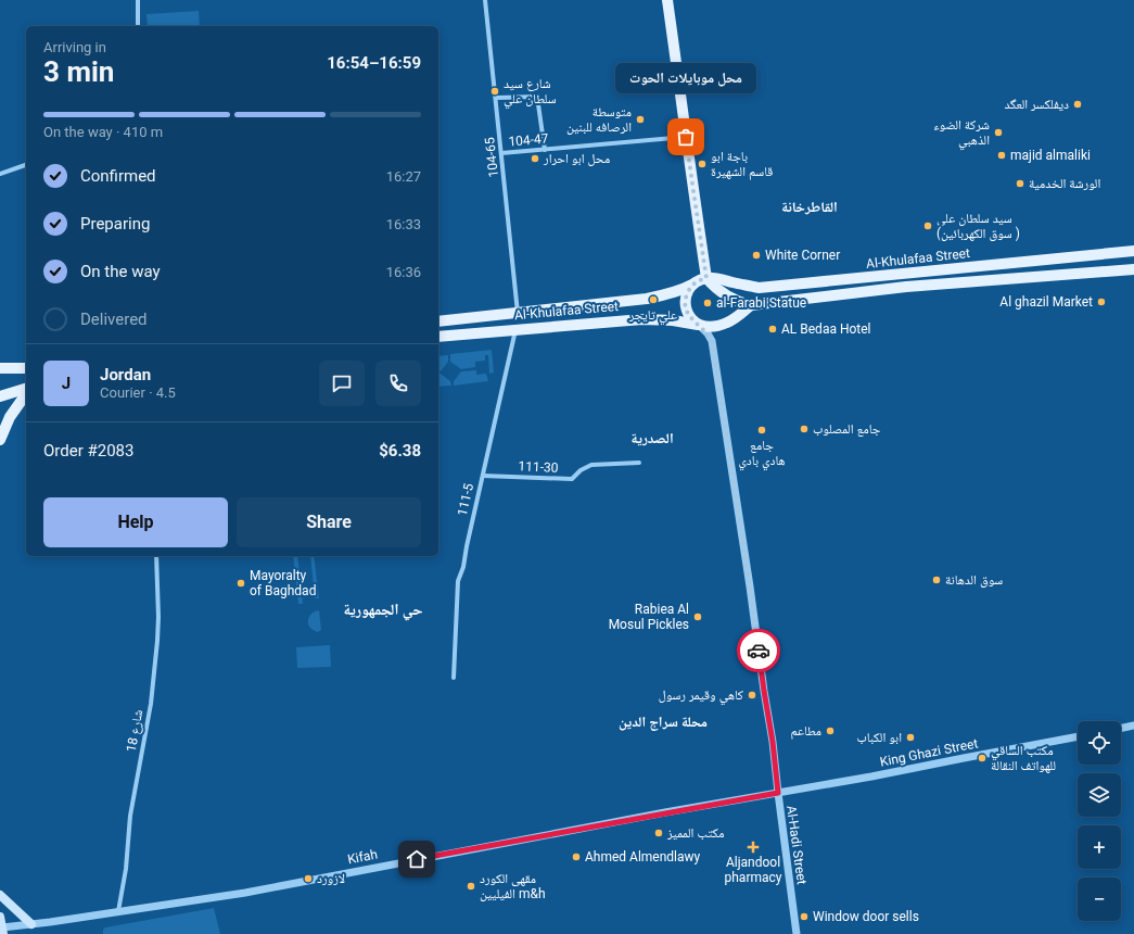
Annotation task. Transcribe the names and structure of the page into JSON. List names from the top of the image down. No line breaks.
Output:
{"streets":{"main road":["Al-Khulafaa Street"],"street":["104-47","104-65","111-30","111-5","شارع 18","King Ghazi Street","Al-Hadi Street","Kifah"]},"crossings":[["104-47","104-65"],["104-65","Al-Khulafaa Street"],["Al-Khulafaa Street","111-5"],["Al-Khulafaa Street","Al-Hadi Street"],["111-30","111-5"],["شارع 18","Kifah"],["King Ghazi Street","Al-Hadi Street"],["King Ghazi Street","Kifah"],["Al-Hadi Street","Kifah"]],"districts":["القاطرخانة","الصدرية","حي الجمهورية","محلة سراج الدين"],"places":{"other":["شارع سيد سلطان علي","ديفلكسر العگد","متوسطة الرصافه للبنين","شركة الضوء الذهبي","محل موبايلات الحوت","majid almaliki","محل ابو احرار","باجة ابو قاسم الشهيرة","الورشة الخدمية","سيد سلطان على (سوق الكهربائين )","White Corner","علي تايجر","Al ghazil Market","al-Farabi Statue","AL Bedaa Hotel","جامع المصلوب","جامع هادي بادي","سوق الدهانة","Mayoralty of Baghdad","Rabiea Al Mosul Pickles","كاهي وقيمر رسول","مطاعم","ابو الكباب","مكتب الساقي للهواتف النقالة","مكتب المميز","Ahmed Almendlawy","لازورد","مقهى الكورد الفيليين m&h","Window door sells"],"health":["Aljandool pharmacy"]},"page":{"heading":["3 min","Arriving in","16:54–16:59"],"panel":["Jordan","Courier · 4.5","Order #2083","$6.38"],"bubble":"محل موبايلات الحوت","bar":"On the way · 410 m","list":[["Confirmed","16:27"],["Preparing","16:33"],["On the way","16:36"],"Delivered"],"round":"J","buttons":["Help","Share"],"map_buttons":["+","−"]}}
